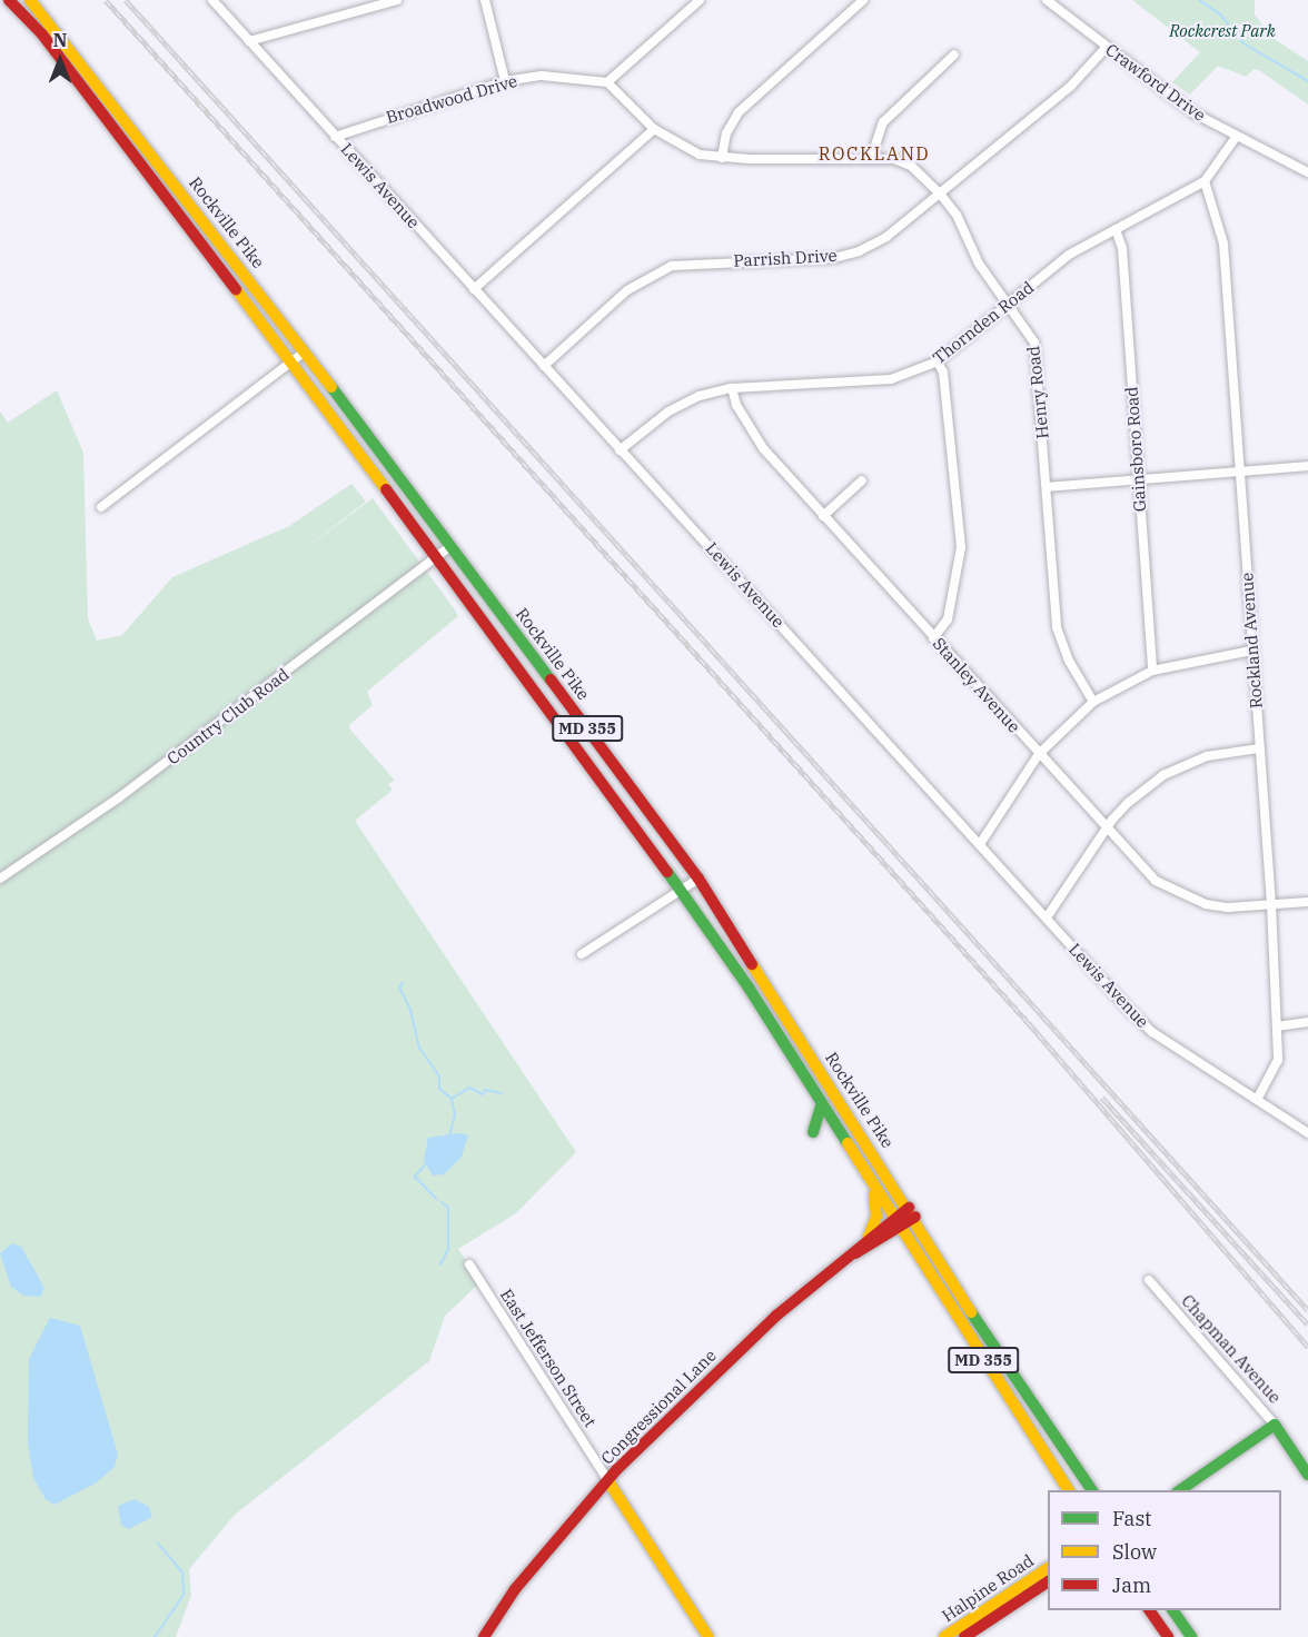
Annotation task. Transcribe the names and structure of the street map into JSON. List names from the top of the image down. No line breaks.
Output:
{"streets":{"main road":["Rockville Pike","MD 355","Chapman Avenue","East Jefferson Street","Congressional Lane","Halpine Road"],"street":["Crawford Drive","Broadwood Drive","Lewis Avenue","Parrish Drive","Thornden Road","Henry Road","Gainsboro Road","Rockland Avenue","Stanley Avenue","Country Club Road"]},"crossings":[["Crawford Drive","Parrish Drive"],["Crawford Drive","Thornden Road"],["Broadwood Drive","Lewis Avenue"],["Broadwood Drive","Henry Road"],["Lewis Avenue","Parrish Drive"],["Lewis Avenue","Thornden Road"],["Lewis Avenue","Rockland Avenue"],["Rockville Pike","Country Club Road"],["Rockville Pike","Congressional Lane"],["Parrish Drive","Henry Road"],["Thornden Road","Henry Road"],["Thornden Road","Gainsboro Road"],["Thornden Road","Rockland Avenue"],["Thornden Road","Stanley Avenue"],["Rockland Avenue","Stanley Avenue"],["East Jefferson Street","Congressional Lane"]],"districts":["ROCKLAND"],"parks":["Rockcrest Park"],"legend":["Fast","Slow","Jam"],"north":"top"}
